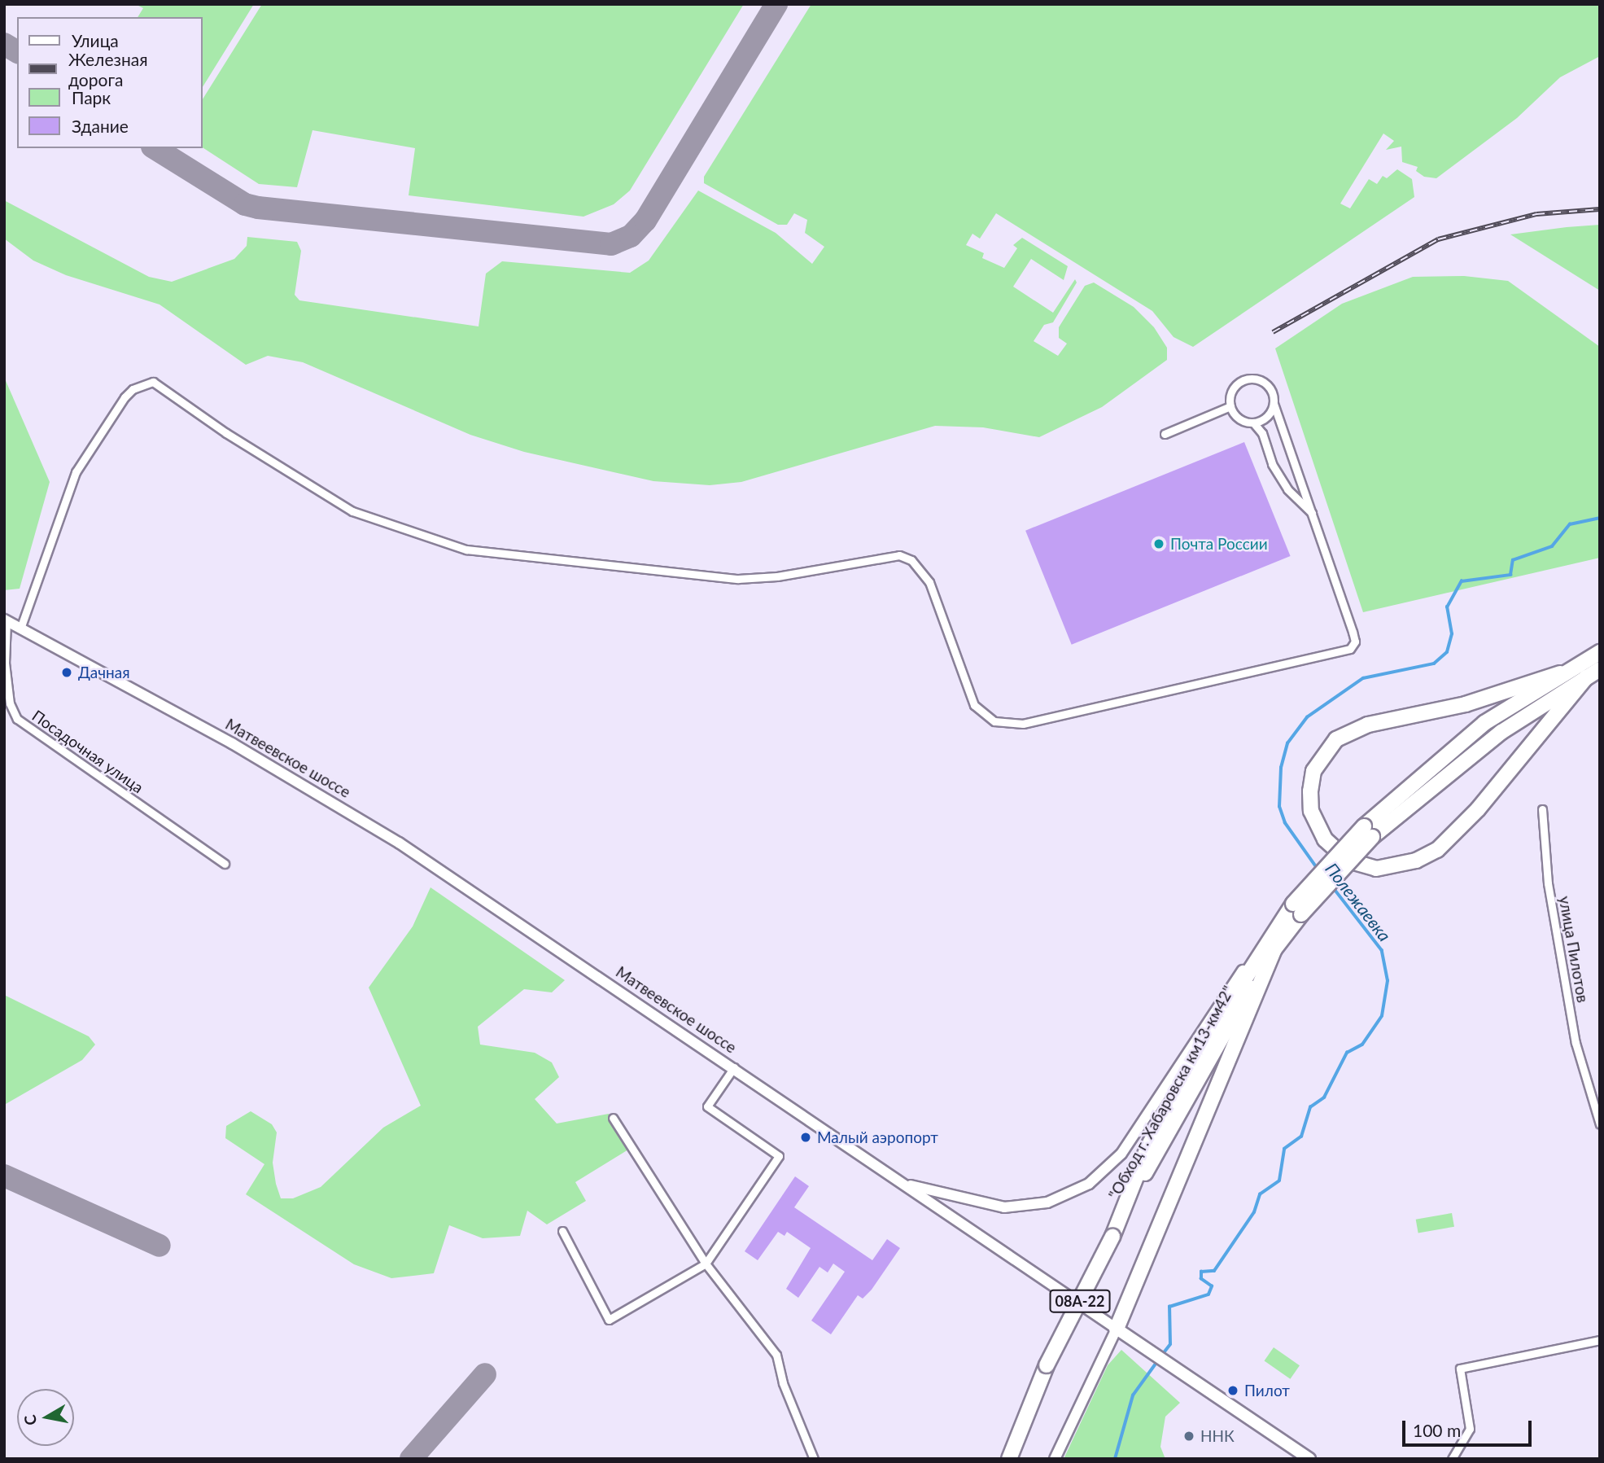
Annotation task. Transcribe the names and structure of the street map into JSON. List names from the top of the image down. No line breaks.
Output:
{"streets":{"highway":["\"Обход г. Хабаровска км13-км42\"","08А-22"],"main road":["Матвеевское шоссе"],"street":["Посадочная улица","улица Пилотов"]},"crossings":[["Посадочная улица","Матвеевское шоссе"]],"water":["Полежаевка"],"places":["Почта России","Дачная","Малый аэропорт","Пилот","ННК"],"legend":["Улица","Железная дорога","Парк","Здание"],"scale_bar":"100 m","north":"left"}
